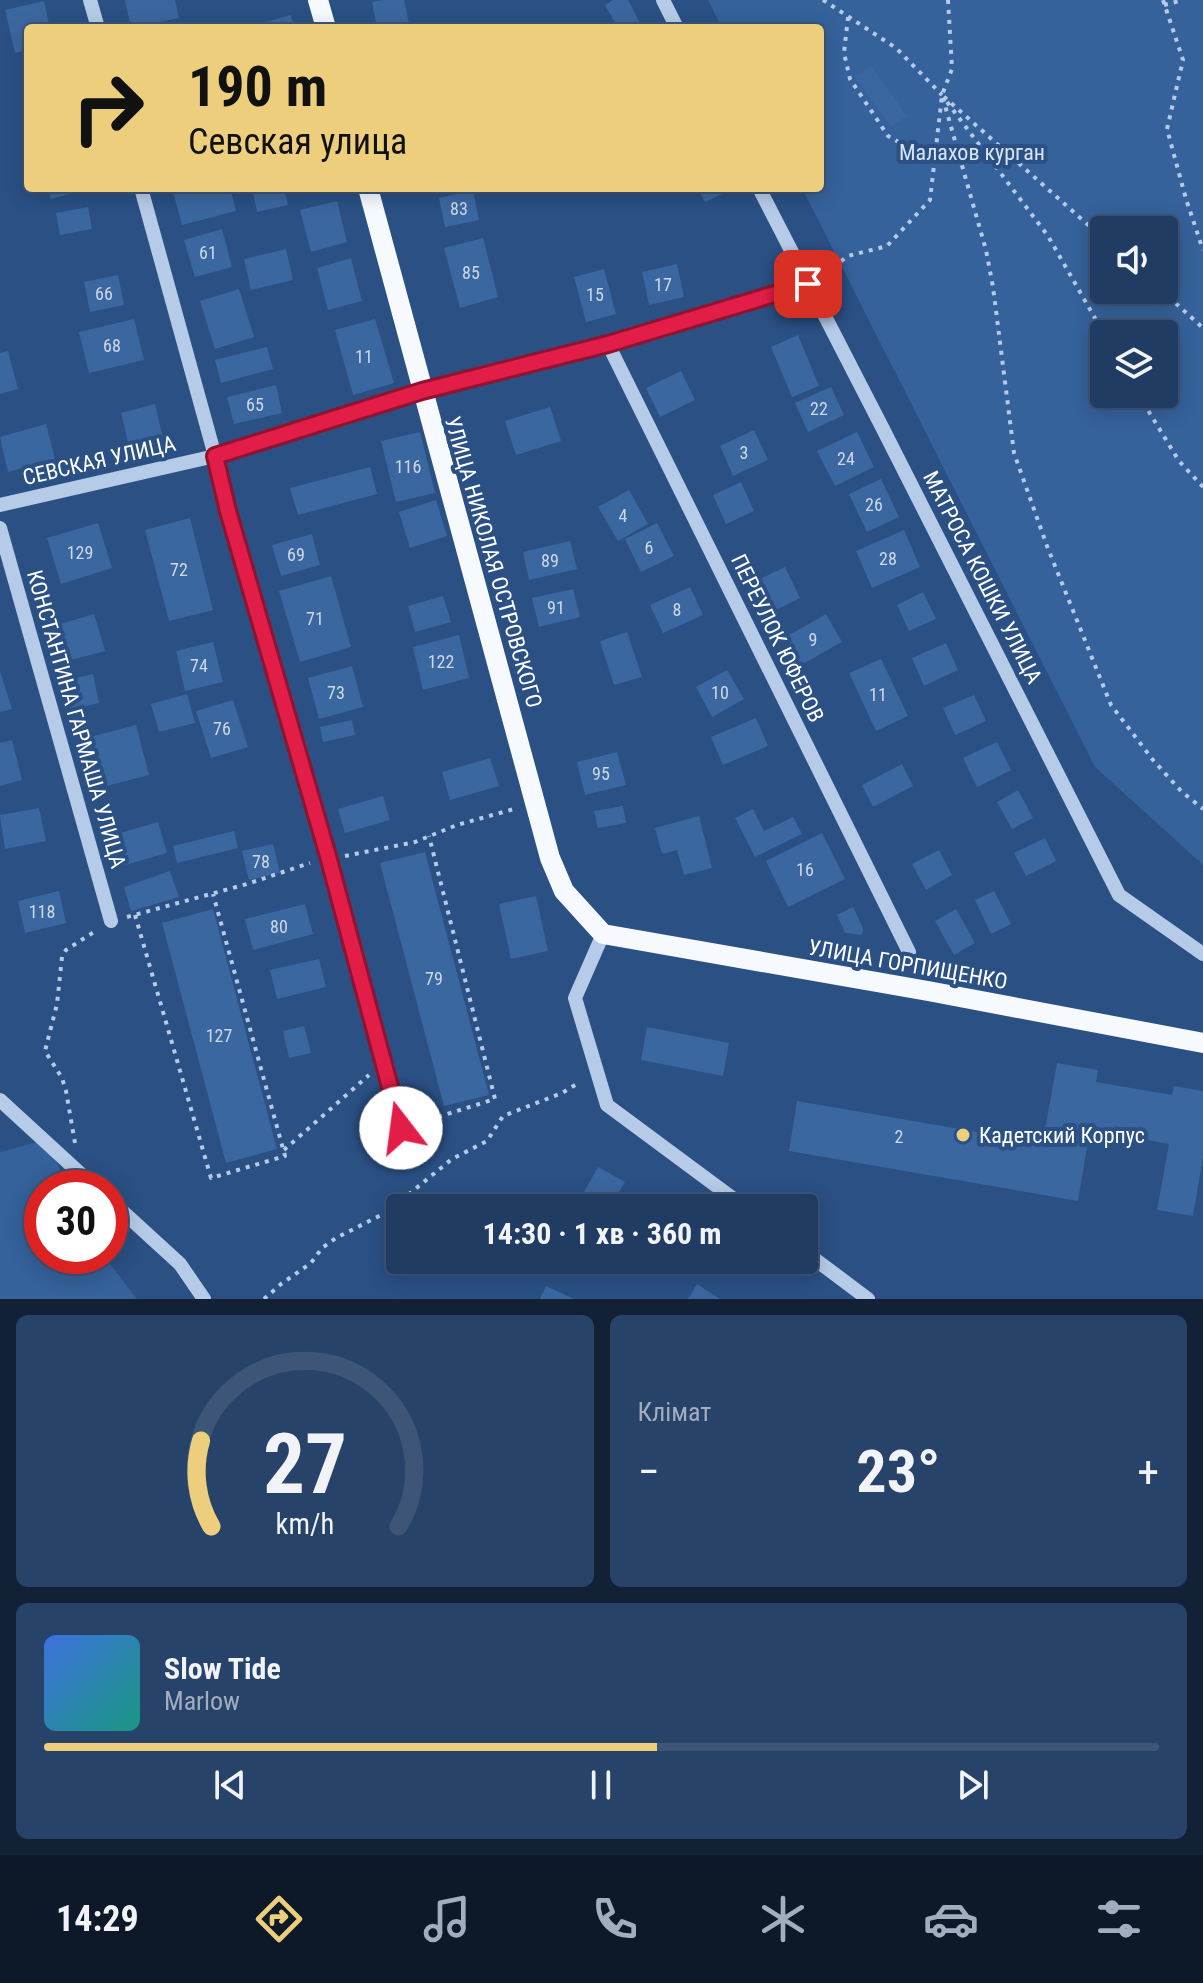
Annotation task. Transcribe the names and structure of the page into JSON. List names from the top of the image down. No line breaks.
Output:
{"streets":{"main road":["УЛИЦА НИКОЛАЯ ОСТРОВСКОГО","УЛИЦА ГОРПИЩЕНКО"],"street":["СЕВСКАЯ УЛИЦА","МАТРОСА КОШКИ УЛИЦА","ПЕРЕУЛОК ЮФЕРОВ","КОНСТАНТИНА ГАРМАША УЛИЦА"]},"crossings":[["СЕВСКАЯ УЛИЦА","УЛИЦА НИКОЛАЯ ОСТРОВСКОГО"],["СЕВСКАЯ УЛИЦА","МАТРОСА КОШКИ УЛИЦА"],["СЕВСКАЯ УЛИЦА","ПЕРЕУЛОК ЮФЕРОВ"],["УЛИЦА НИКОЛАЯ ОСТРОВСКОГО","УЛИЦА ГОРПИЩЕНКО"]],"parks":["Малахов курган"],"places":["Кадетский Корпус"],"house_numbers":["83","61","85","17","66","15","68","11","65","22","3","24","116","26","4","6","129","69","28","89","72","91","8","71","9","122","74","73","10","11","76","95","78","16","118","80","79","127","2"],"page":{"turn":["190 m","Севская улица"],"limit":"30","trip":"14:30 · 1 хв · 360 m","tile":"Клімат","heat":["−","23°","+"],"song":["Slow Tide","Marlow"],"tabs":"14:29","gauge":["27","km/h"]}}
